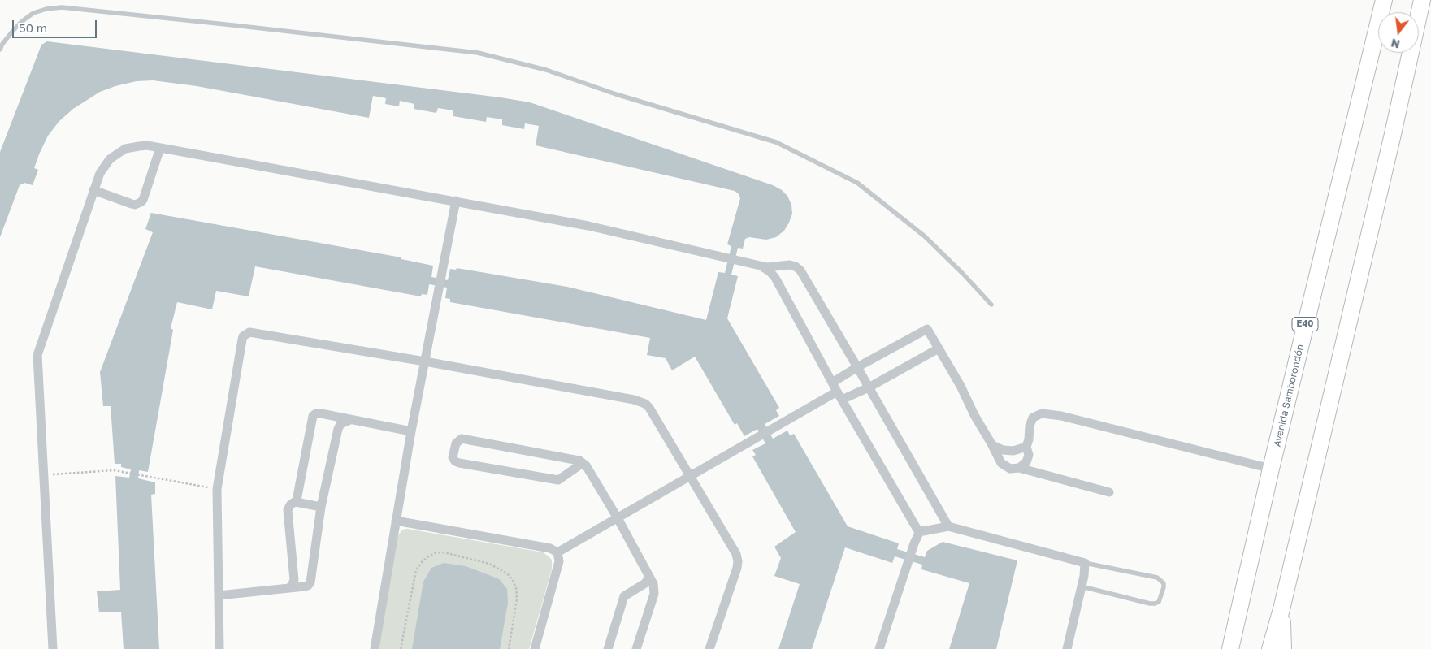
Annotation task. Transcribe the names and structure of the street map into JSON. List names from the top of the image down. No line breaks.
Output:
{"streets":{"highway":["E40","Avenida Samborondón"]},"scale_bar":"50 m","north":"bottom"}
